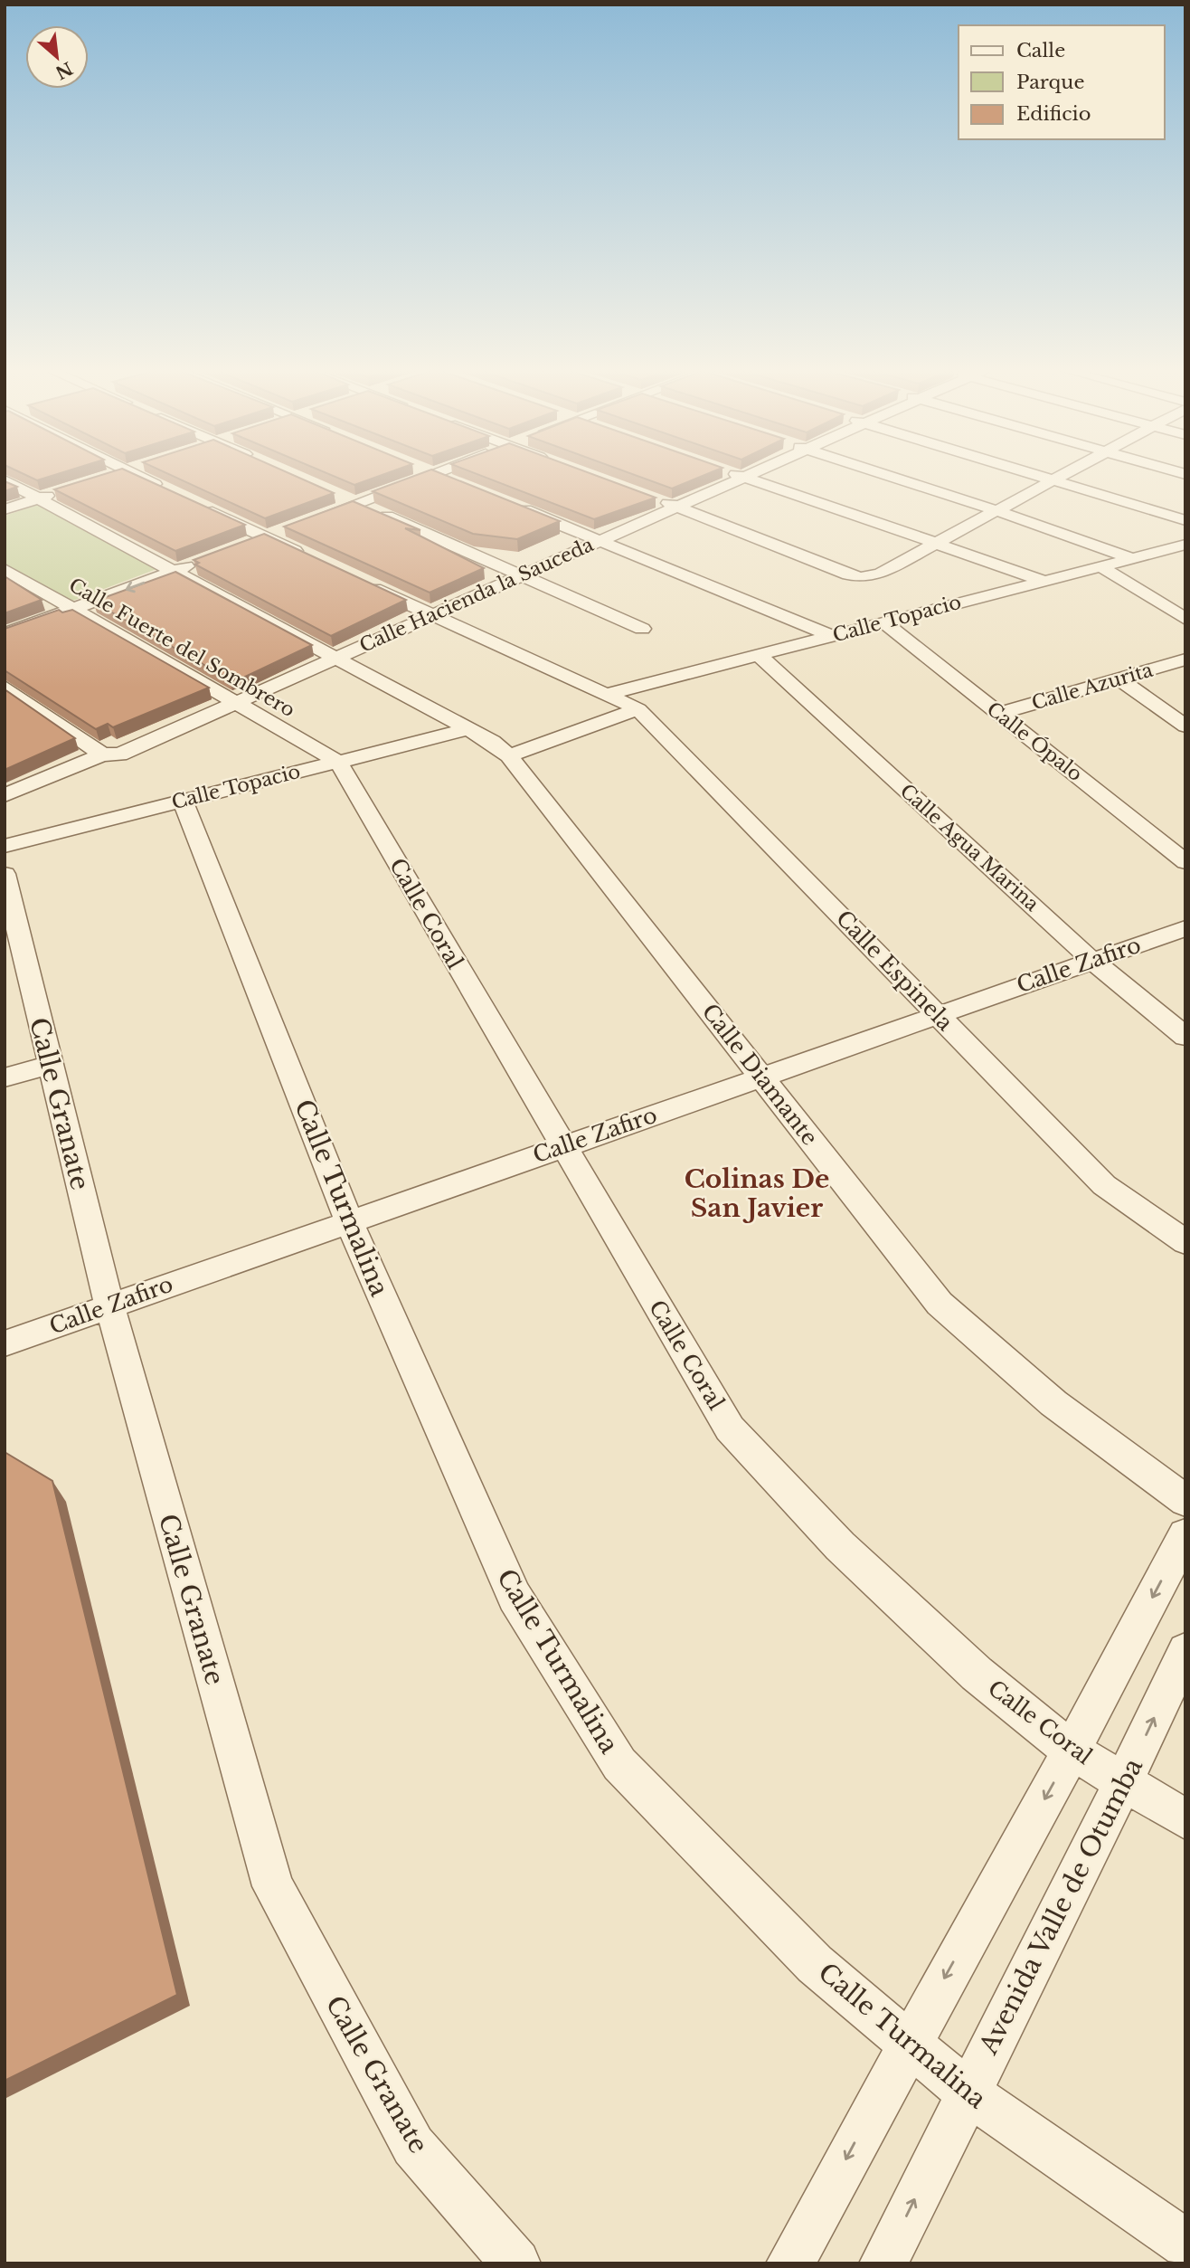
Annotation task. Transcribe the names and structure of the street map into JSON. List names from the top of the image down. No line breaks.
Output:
{"streets":{"street":["Calle Hacienda la Sauceda","Calle Topacio","Calle Fuerte del Sombrero","Calle Azurita","Calle Ópalo","Calle Agua Marina","Calle Coral","Calle Zafiro","Calle Espinela","Calle Diamante","Calle Granate","Calle Turmalina","Avenida Valle de Otumba"]},"crossings":[["Calle Hacienda la Sauceda","Calle Fuerte del Sombrero"],["Calle Hacienda la Sauceda","Calle Espinela"],["Calle Hacienda la Sauceda","Calle Diamante"],["Calle Topacio","Calle Fuerte del Sombrero"],["Calle Topacio","Calle Ópalo"],["Calle Topacio","Calle Agua Marina"],["Calle Topacio","Calle Coral"],["Calle Topacio","Calle Espinela"],["Calle Topacio","Calle Diamante"],["Calle Topacio","Calle Turmalina"],["Calle Fuerte del Sombrero","Calle Coral"],["Calle Azurita","Calle Ópalo"],["Calle Agua Marina","Calle Zafiro"],["Calle Coral","Calle Zafiro"],["Calle Coral","Avenida Valle de Otumba"],["Calle Zafiro","Calle Espinela"],["Calle Zafiro","Calle Diamante"],["Calle Zafiro","Calle Granate"],["Calle Zafiro","Calle Turmalina"],["Calle Turmalina","Avenida Valle de Otumba"]],"districts":["Colinas De San Javier"],"legend":["Calle","Parque","Edificio"],"north":"bottom right"}
